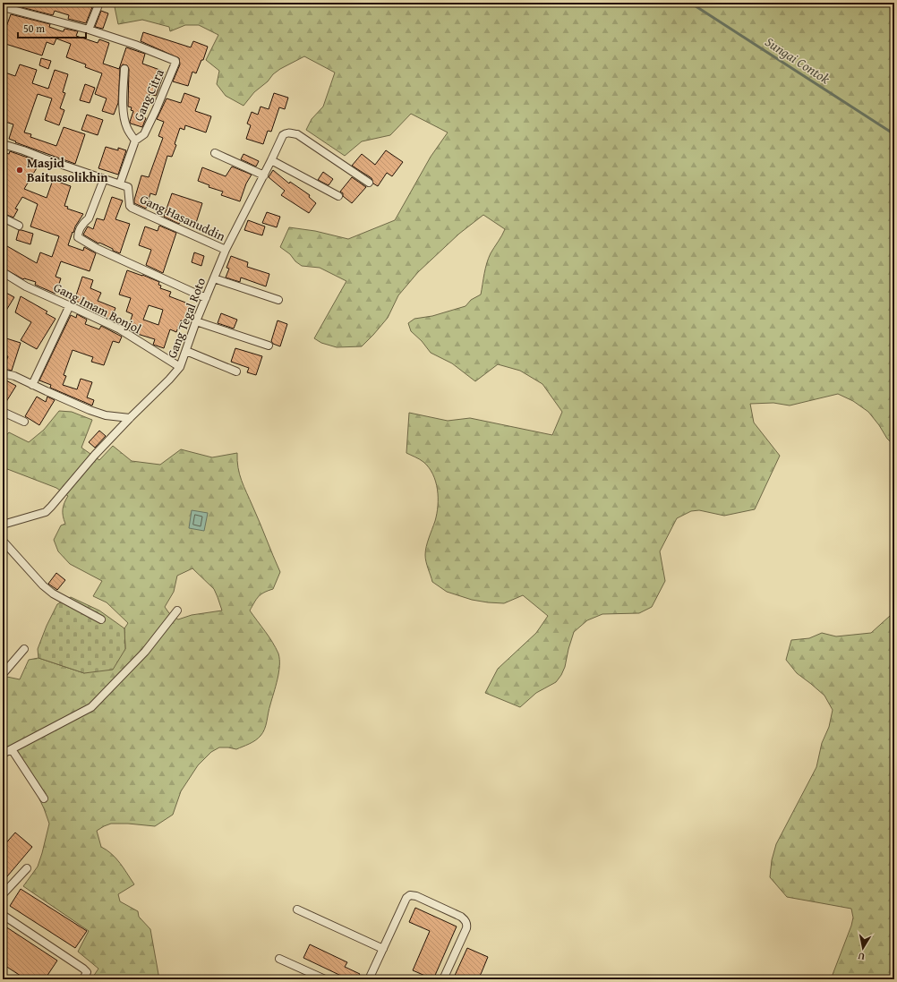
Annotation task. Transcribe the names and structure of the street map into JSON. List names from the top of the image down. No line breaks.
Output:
{"streets":{"street":["Gang Citra","Gang Hasanuddin","Gang Imam Bonjol","Gang Tegal Roto"]},"crossings":[["Gang Citra","Gang Hasanuddin"],["Gang Hasanuddin","Gang Tegal Roto"],["Gang Imam Bonjol","Gang Tegal Roto"]],"water":["Sungai Contok"],"places":["Masjid Baitussolikhin"],"scale_bar":"50 m","north":"bottom"}
